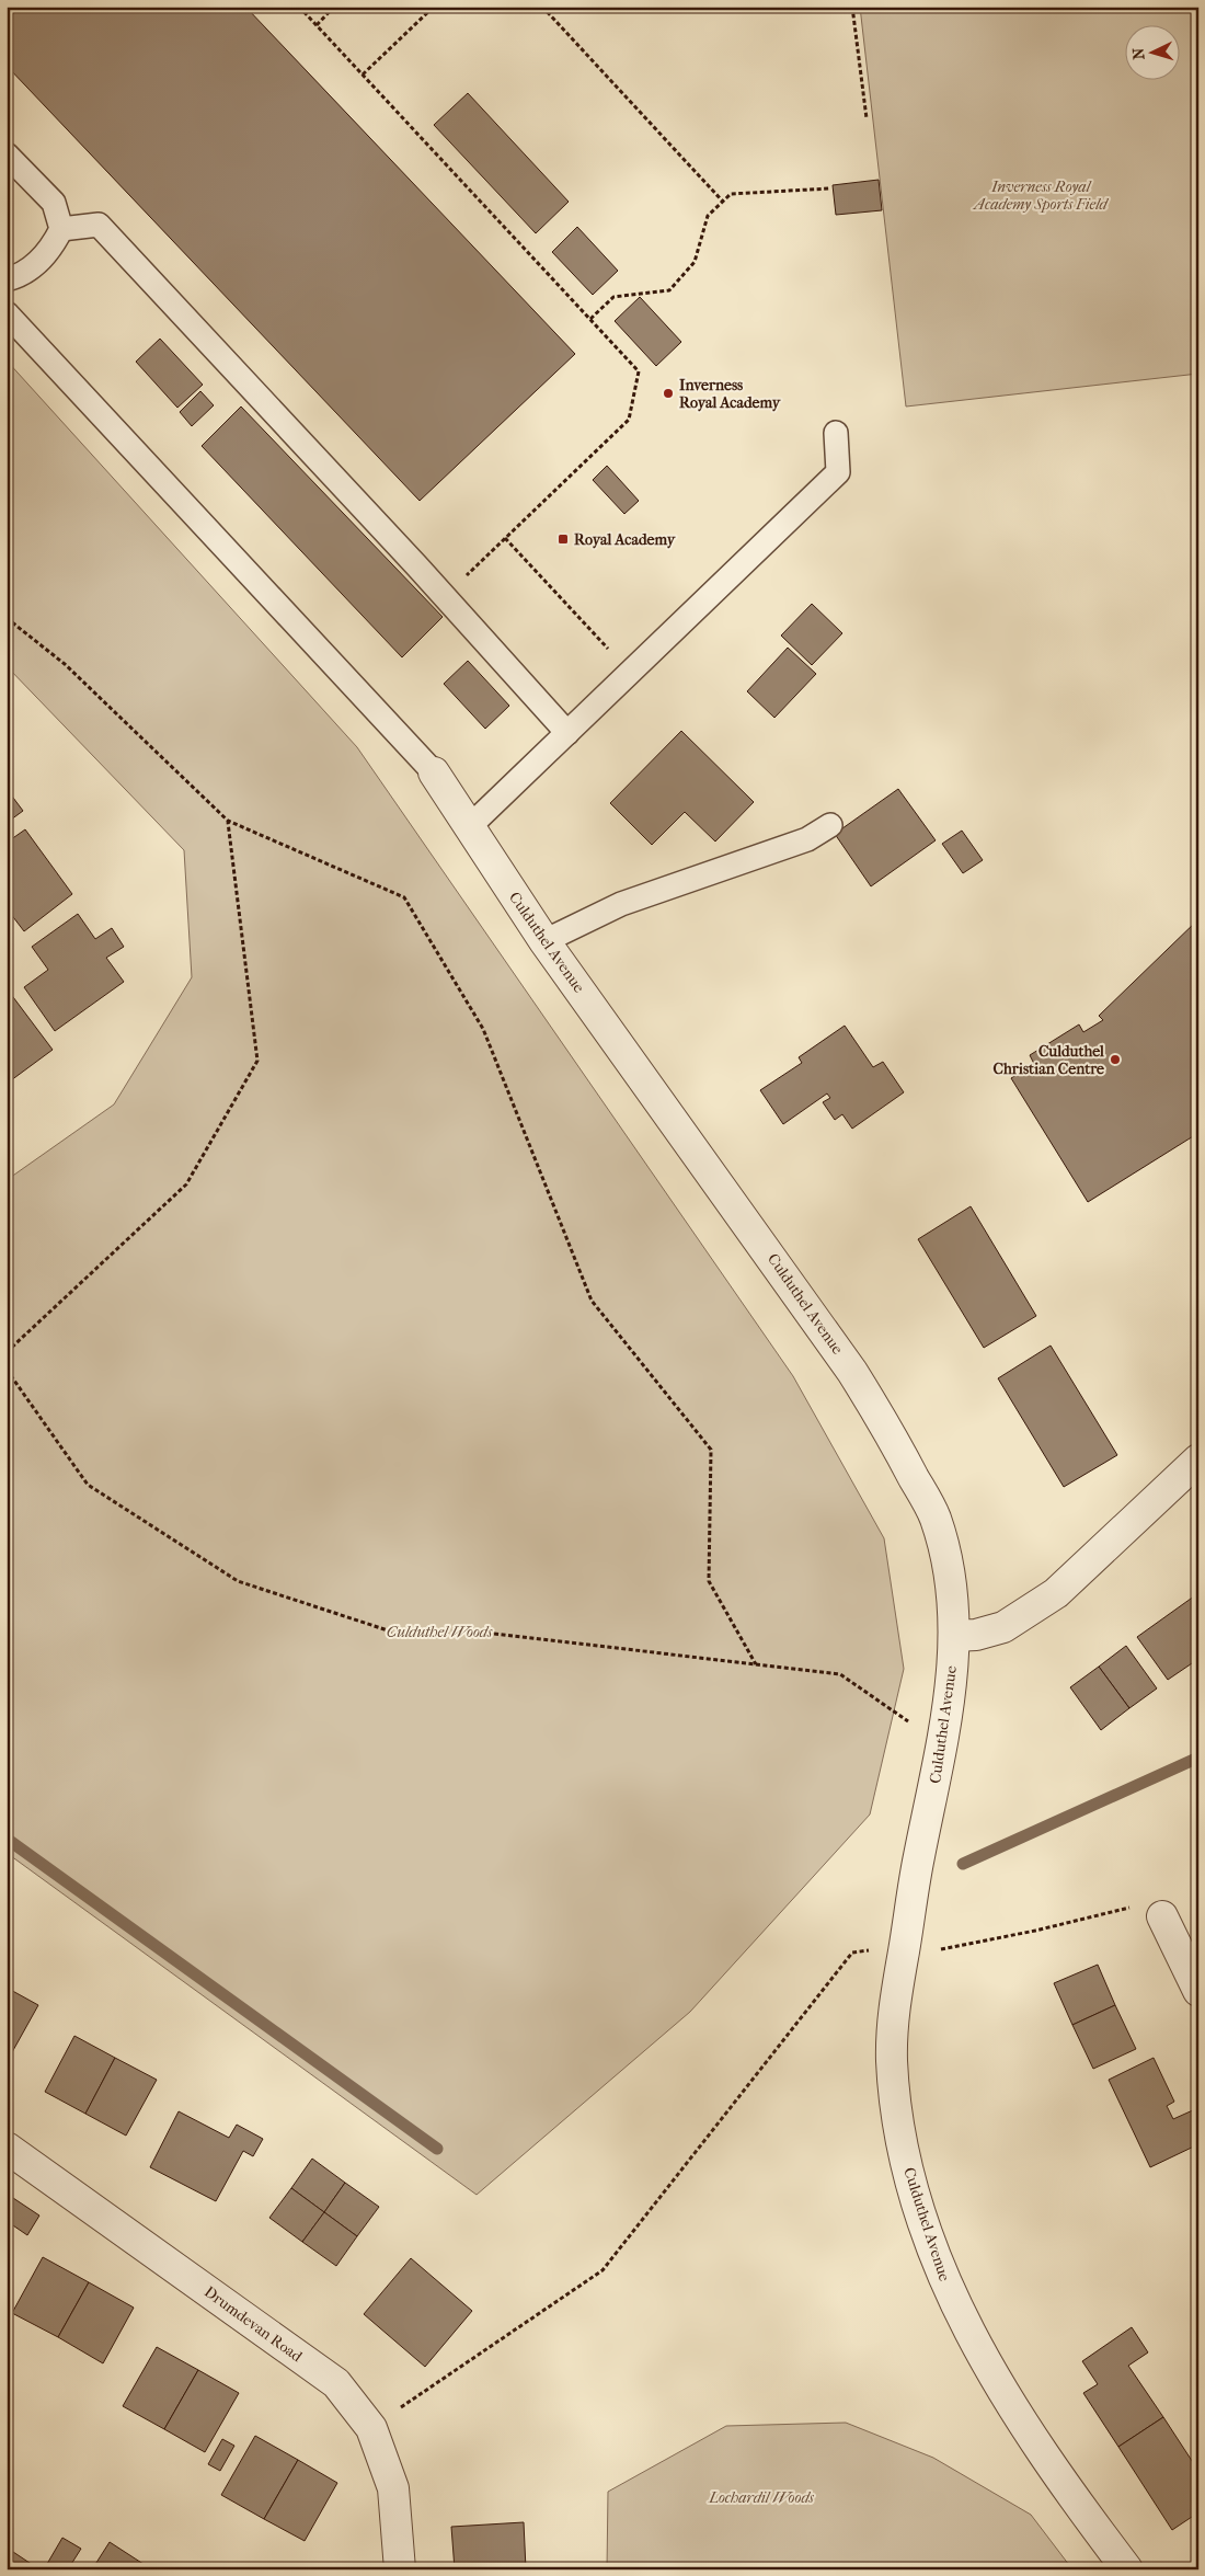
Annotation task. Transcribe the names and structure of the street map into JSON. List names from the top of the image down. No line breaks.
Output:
{"streets":{"street":["Culduthel Avenue","Drumdevan Road"]},"parks":["Inverness Royal Academy Sports Field","Culduthel Woods","Lochardil Woods"],"places":{"other":["Inverness Royal Academy","Culduthel Christian Centre"],"transit":["Royal Academy"]},"north":"left"}
